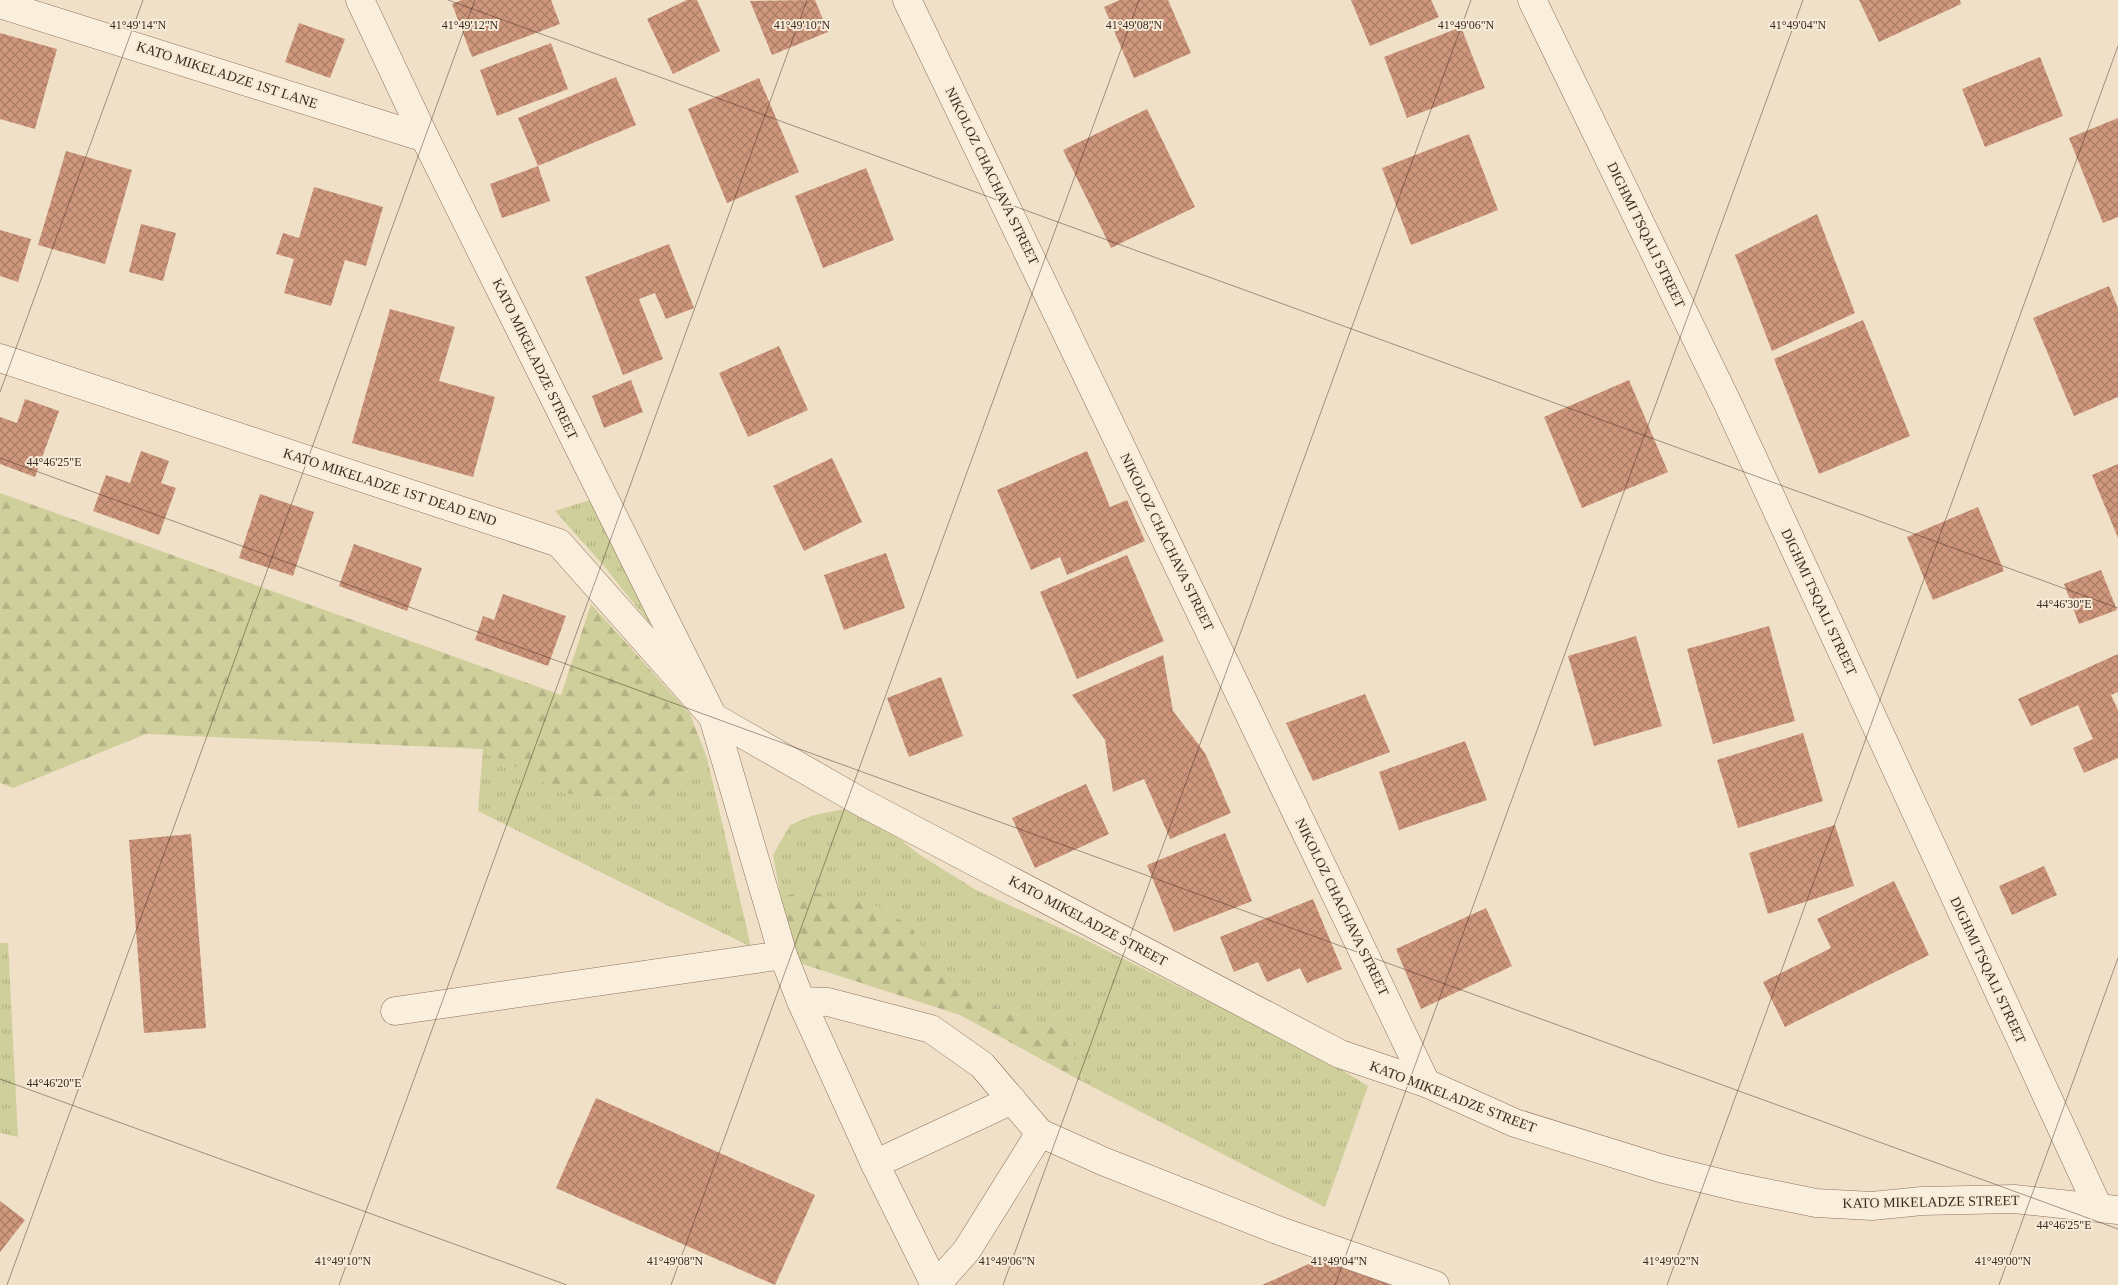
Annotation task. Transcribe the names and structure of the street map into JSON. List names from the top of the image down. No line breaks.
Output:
{"streets":{"street":["KATO MIKELADZE 1ST LANE","NIKOLOZ CHACHAVA STREET","DIGHMI TSQALI STREET","KATO MIKELADZE STREET","KATO MIKELADZE 1ST DEAD END"]},"crossings":[["KATO MIKELADZE 1ST LANE","KATO MIKELADZE STREET"],["NIKOLOZ CHACHAVA STREET","KATO MIKELADZE STREET"],["DIGHMI TSQALI STREET","KATO MIKELADZE STREET"],["KATO MIKELADZE STREET","KATO MIKELADZE 1ST DEAD END"]],"coordinates":["41°49'14\"N","41°49'12\"N","41°49'10\"N","41°49'08\"N","41°49'06\"N","41°49'04\"N","44°46'25\"E","44°46'30\"E","44°46'20\"E","41°49'02\"N","41°49'00\"N"]}
